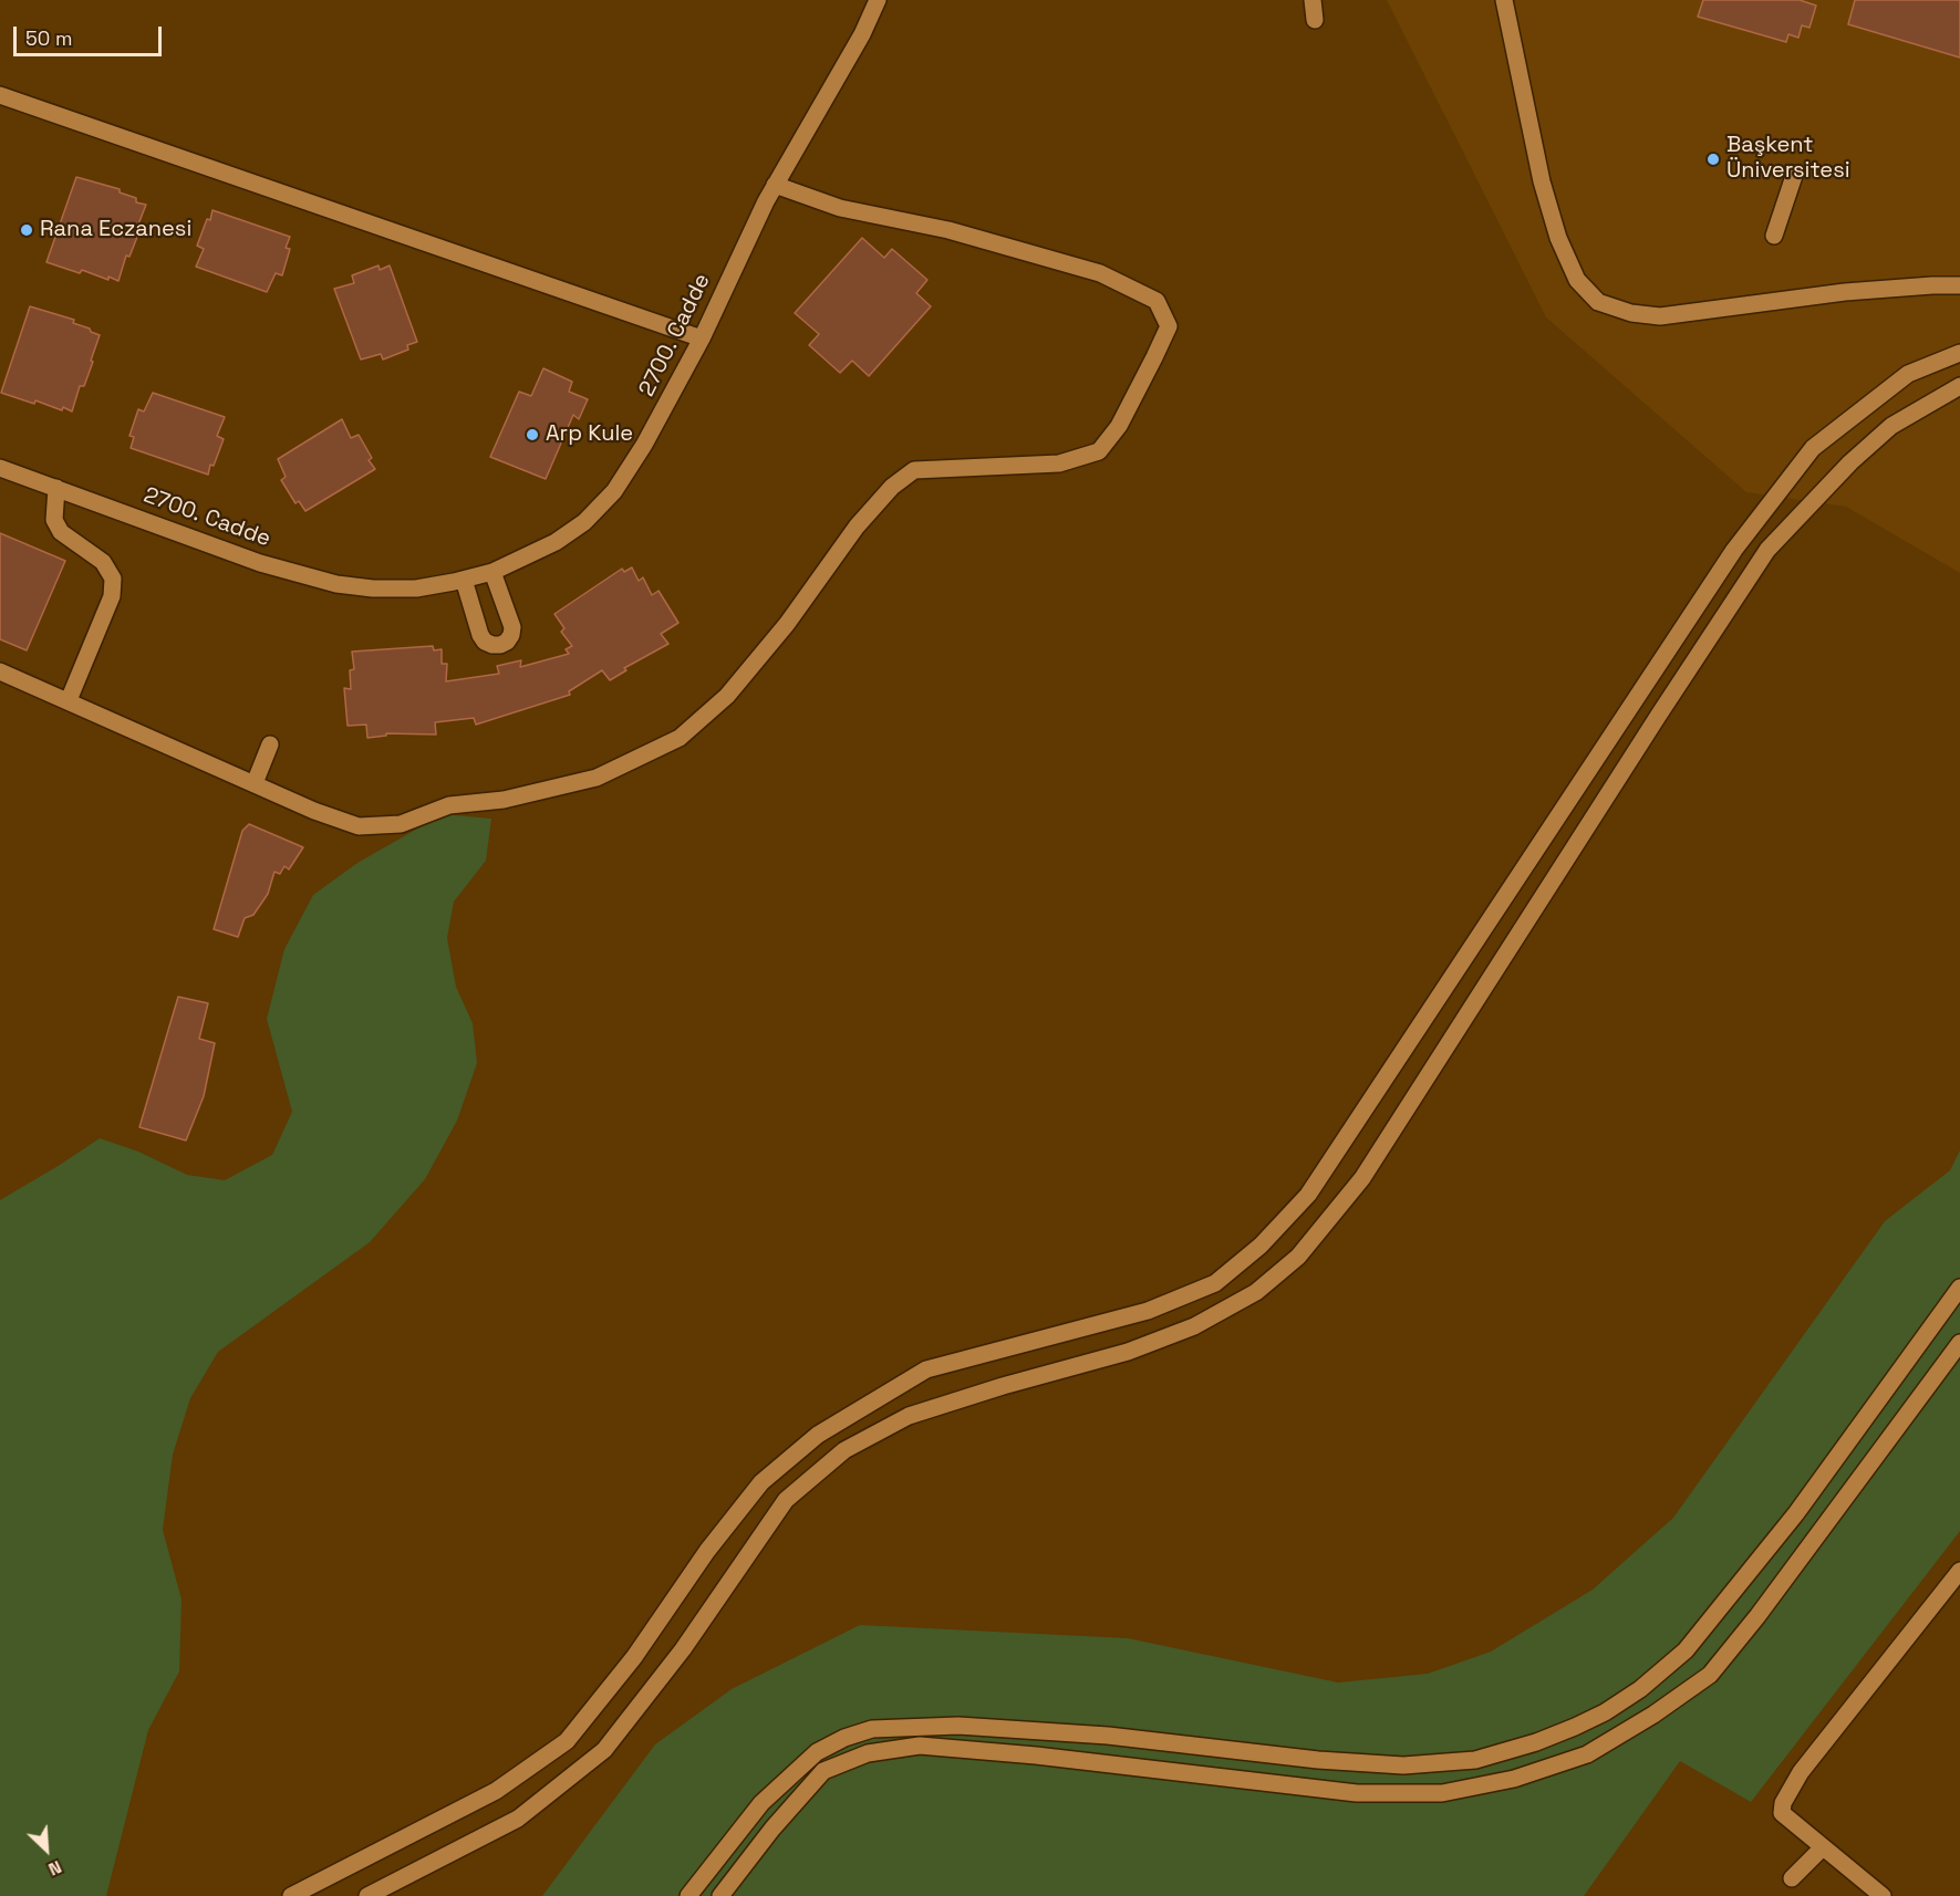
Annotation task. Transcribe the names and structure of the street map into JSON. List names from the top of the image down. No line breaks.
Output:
{"streets":{"street":["2700. Cadde"]},"places":["Başkent Üniversitesi","Rana Eczanesi","Arp Kule"],"scale_bar":"50 m","north":"bottom right"}
